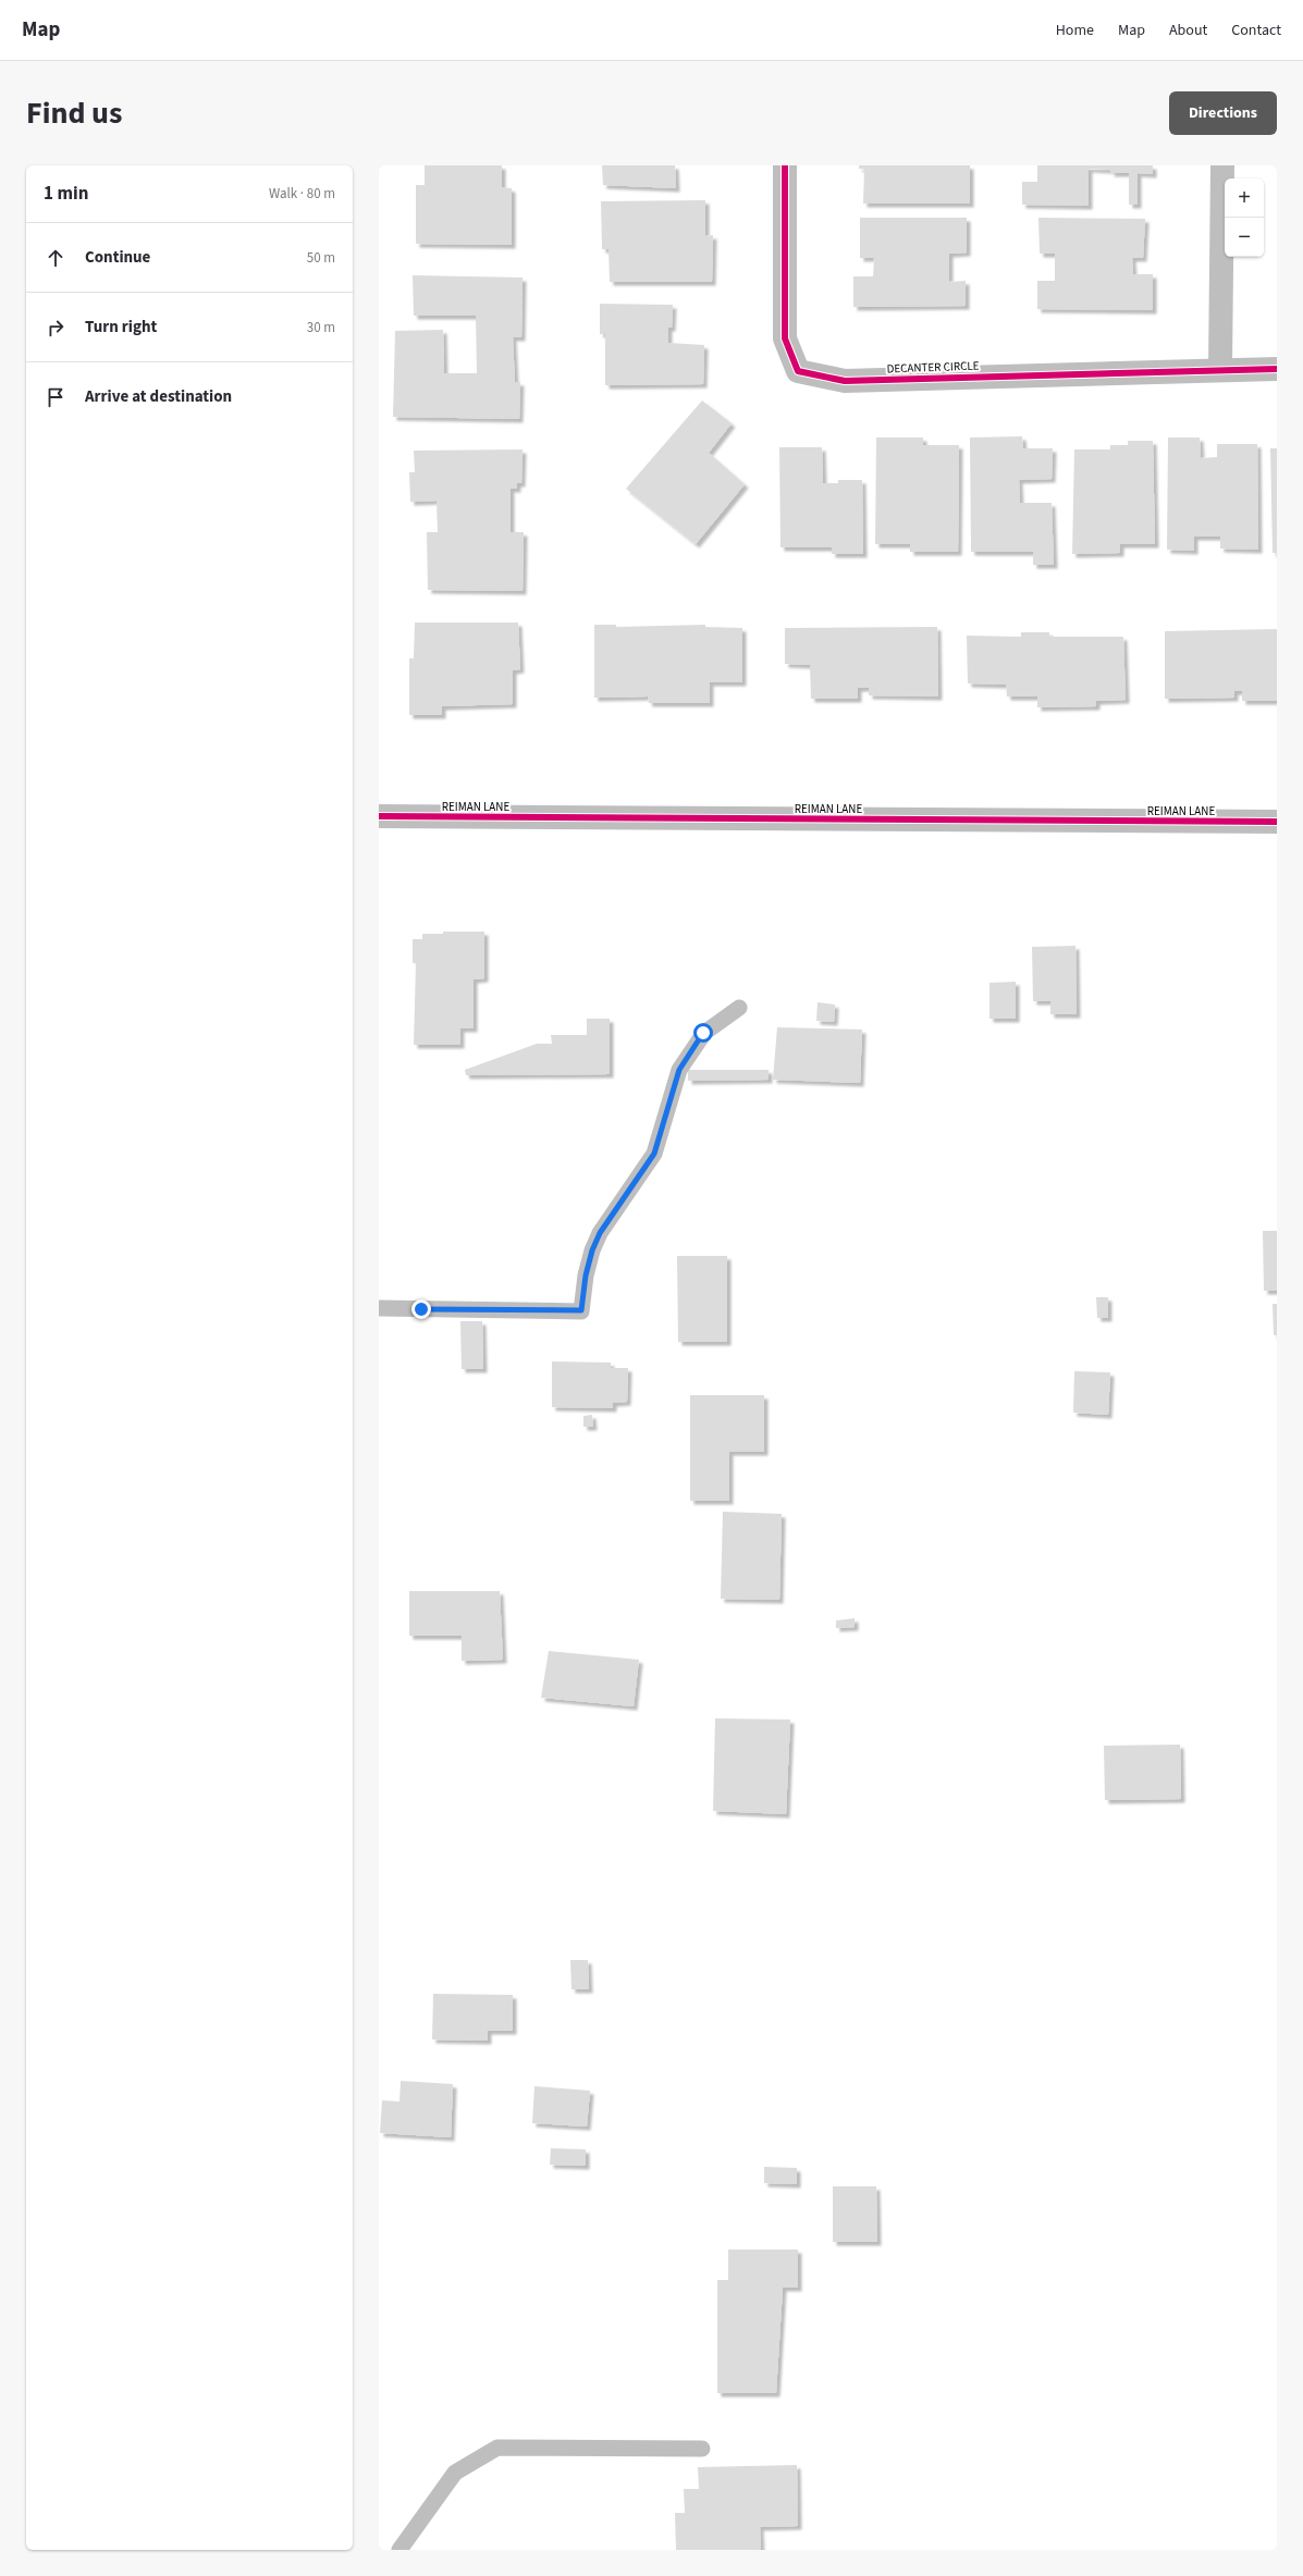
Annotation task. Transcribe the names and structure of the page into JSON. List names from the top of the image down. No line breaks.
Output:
{"streets":{"street":["DECANTER CIRCLE","REIMAN LANE"]},"page":{"header":"Map","nav":["Home","Map","About","Contact"],"title":"Find us","buttons":"Directions","heading":["1 min","Walk · 80 m"],"map_buttons":["+","−"],"list":[["Continue","50 m"],["Turn right","30 m"],"Arrive at destination"]}}
